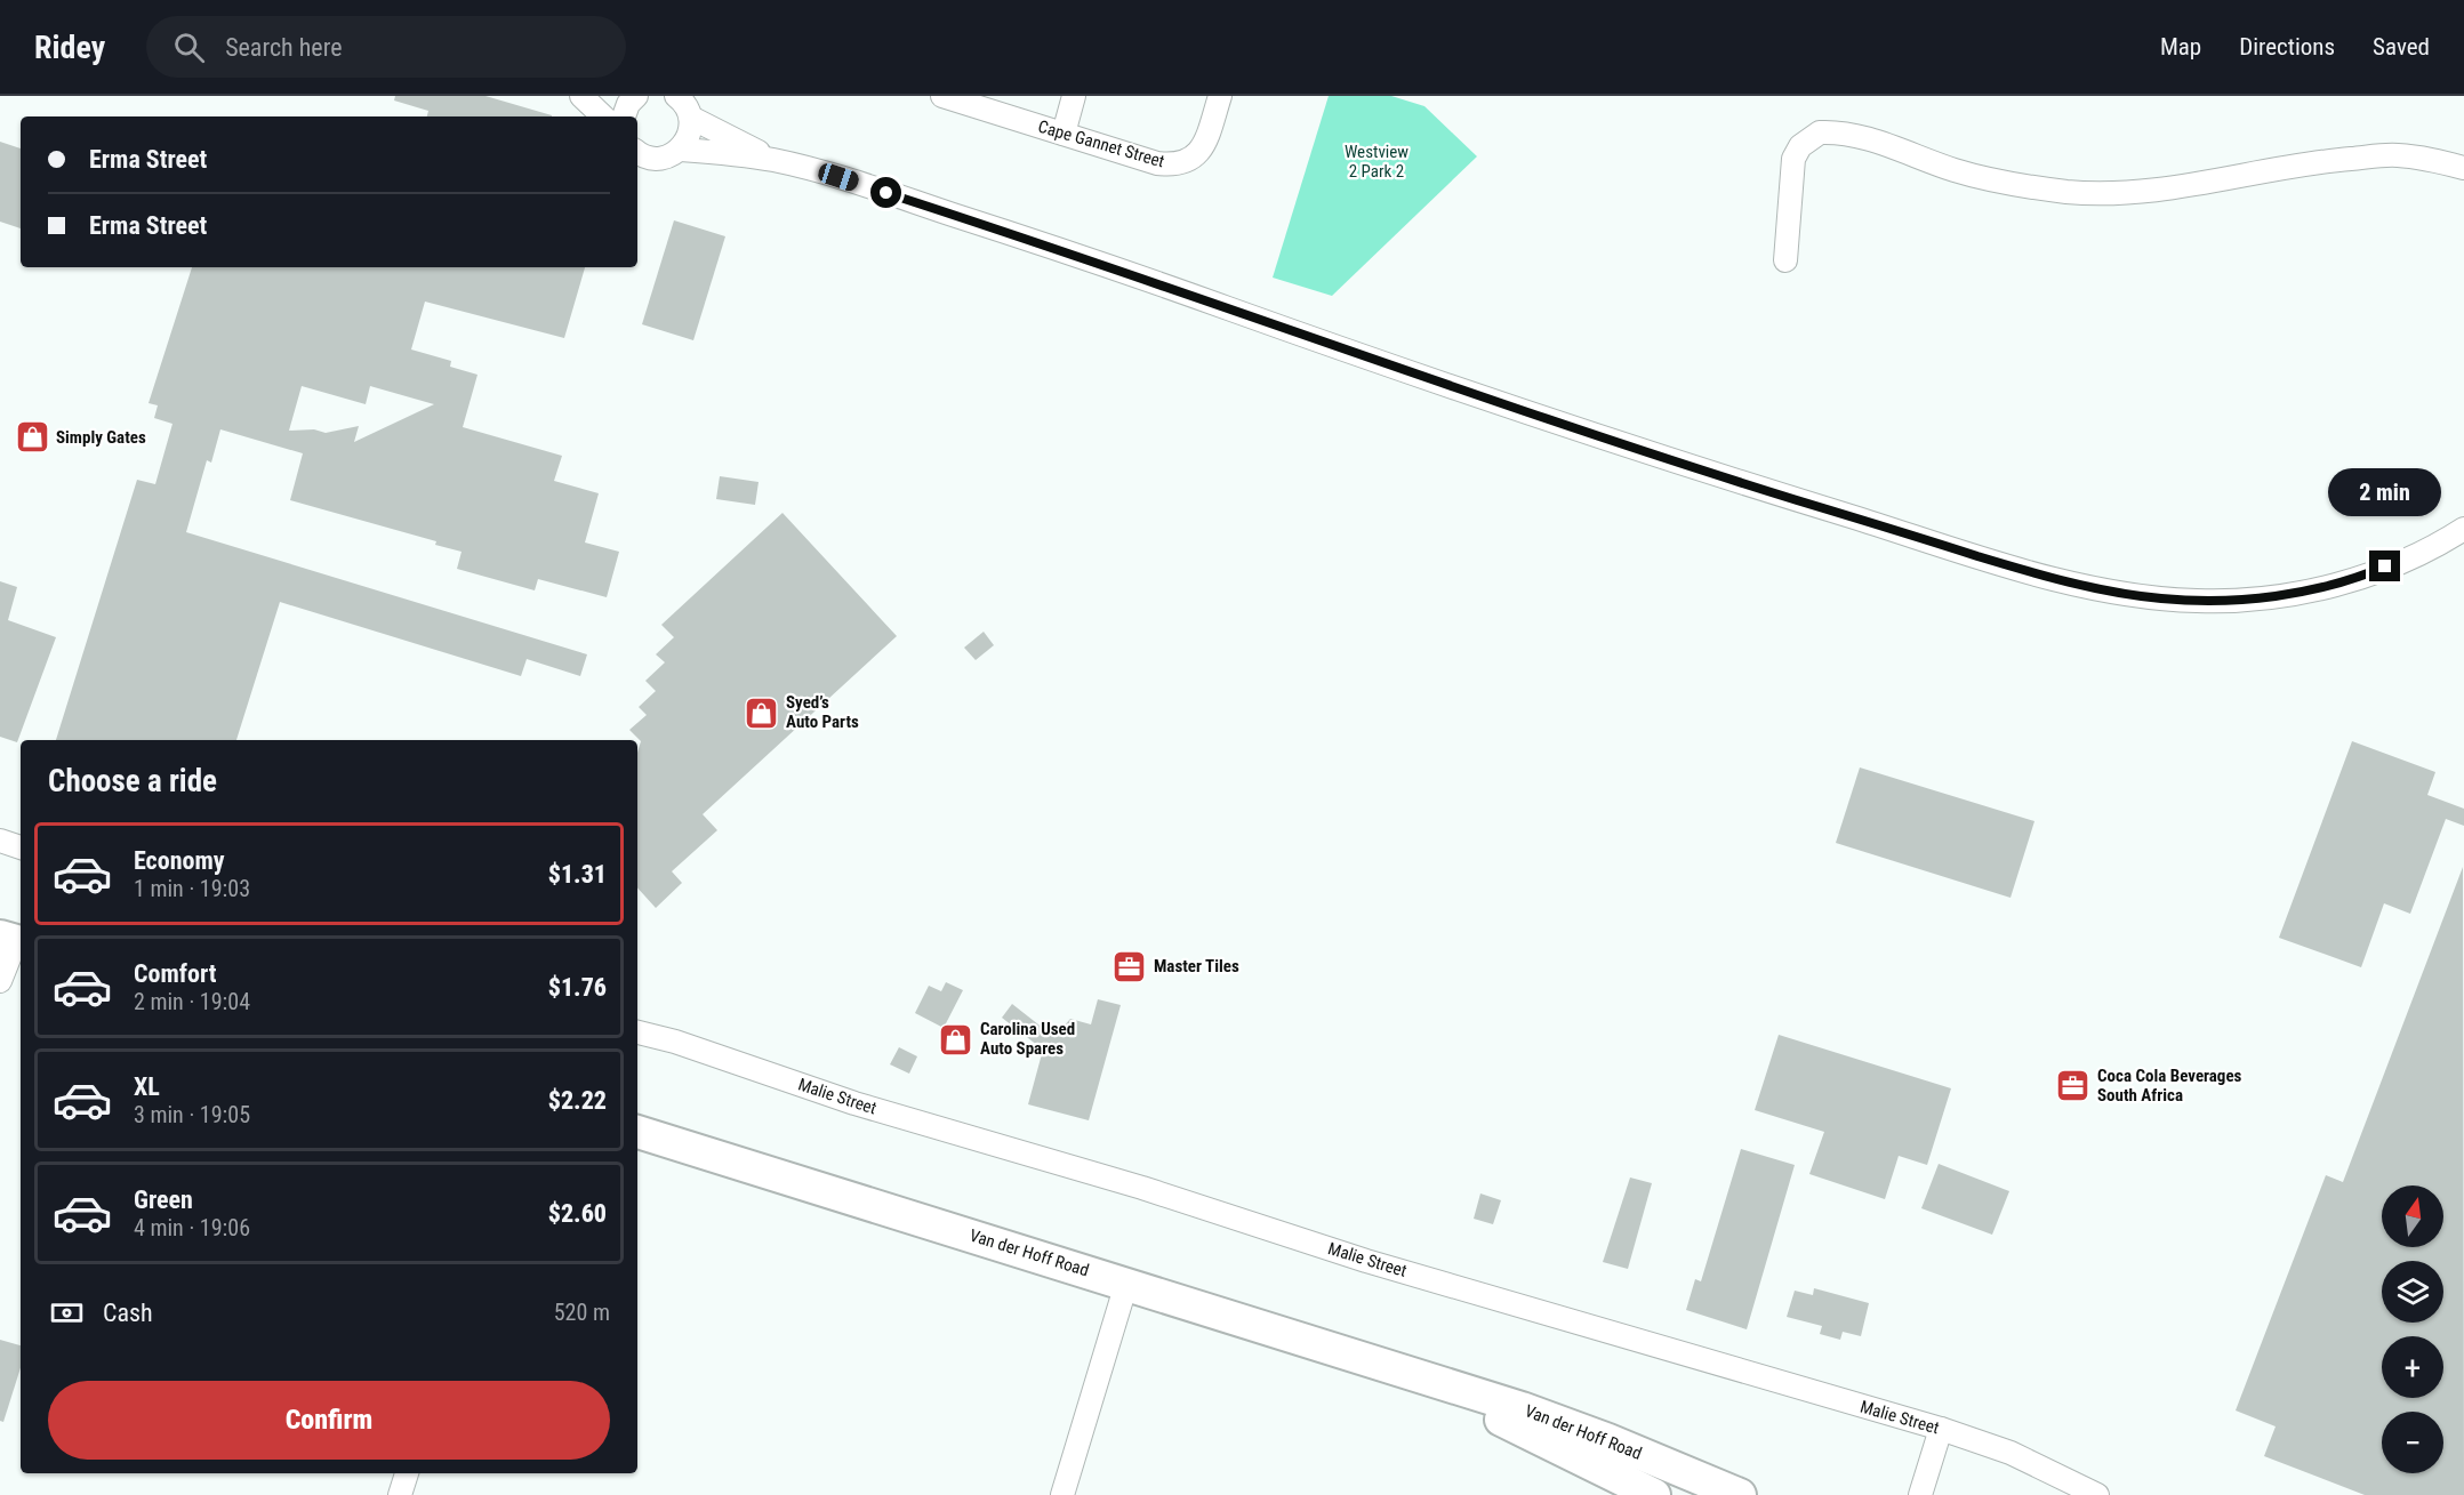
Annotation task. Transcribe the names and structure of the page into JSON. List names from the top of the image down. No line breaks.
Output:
{"streets":{"main road":["Van der Hoff Road"],"street":["Cape Gannet Street","Malie Street"]},"parks":["Westview 2 Park 2"],"places":{"shop":["Simply Gates","Syed’s Auto Parts","Carolina Used Auto Spares"],"office":["Master Tiles","Coca Cola Beverages South Africa"]},"north":"top","page":{"header":"Ridey","search":"Search here","nav":["Map","Directions","Saved"],"banner":["Erma Street","Erma Street"],"bubble":"2 min","heading":"Choose a ride","list":[{"name":"Economy","note":"1 min · 19:03","value":"$1.31"},{"name":"Comfort","note":"2 min · 19:04","value":"$1.76"},{"name":"XL","note":"3 min · 19:05","value":"$2.22"},{"name":"Green","note":"4 min · 19:06","value":"$2.60"}],"map_buttons":["+","−"],"pay":["Cash","520 m"],"buttons":"Confirm"}}
